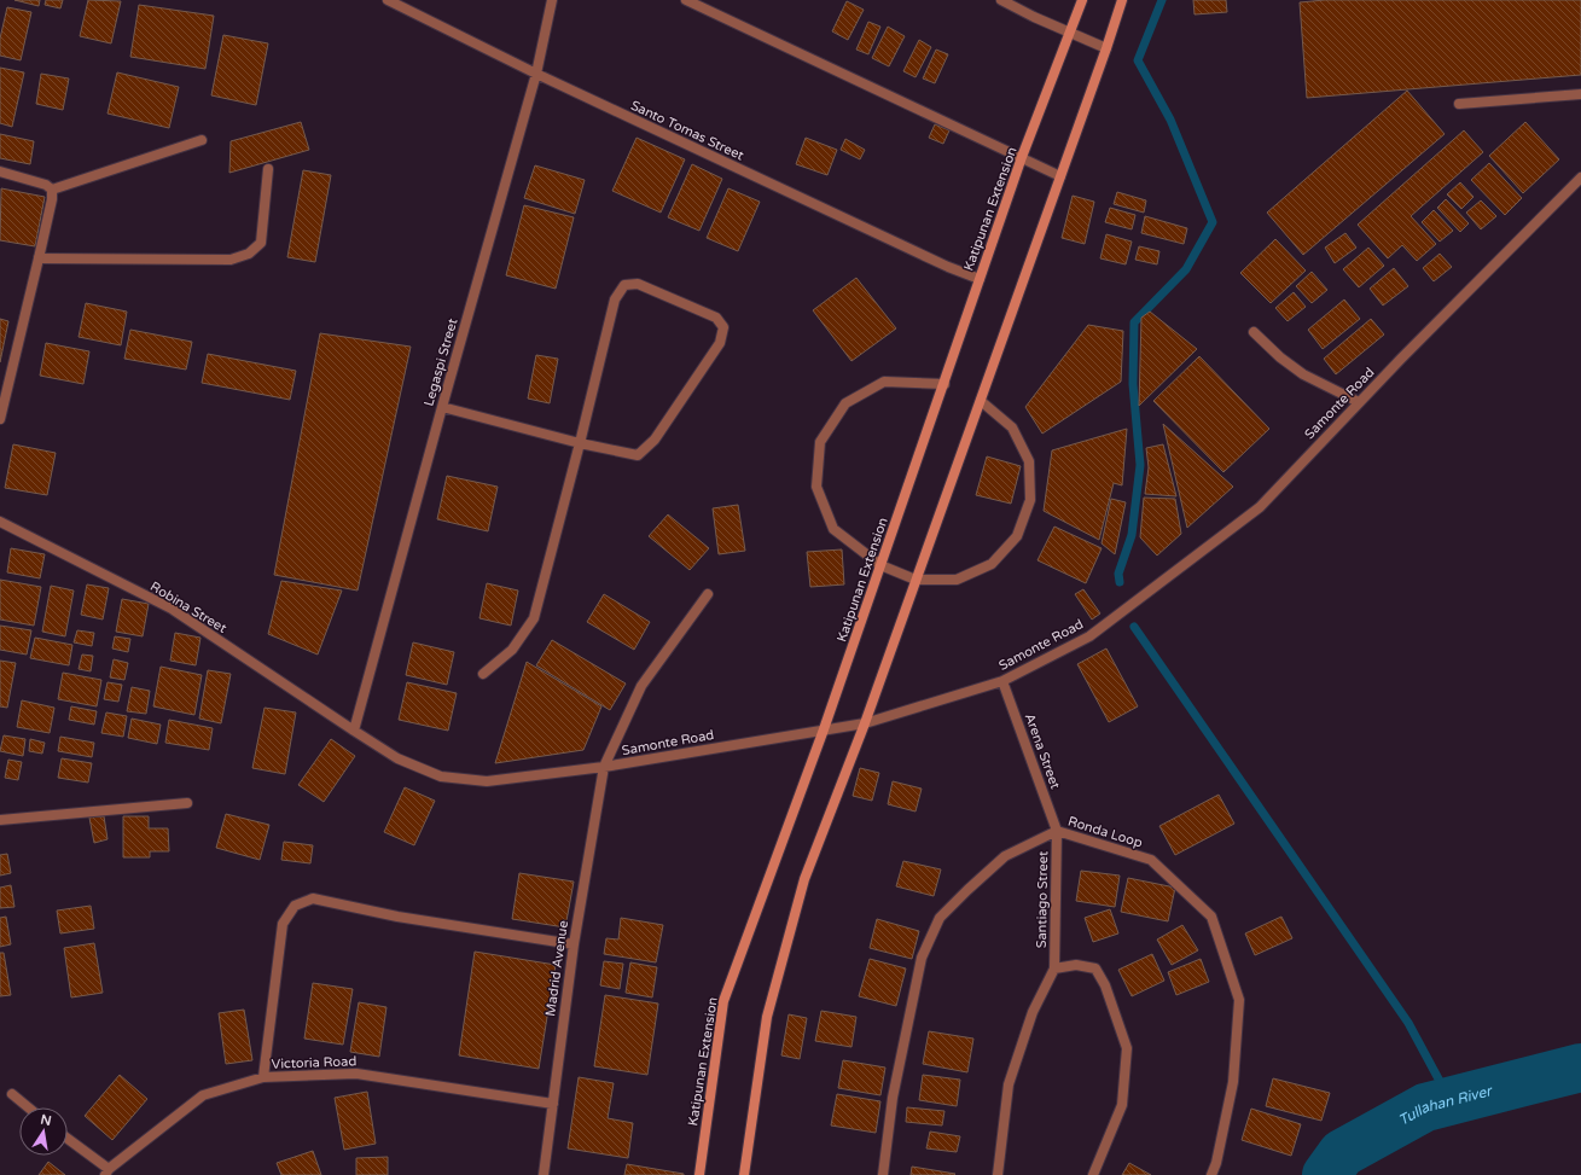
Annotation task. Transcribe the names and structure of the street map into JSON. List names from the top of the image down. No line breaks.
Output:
{"streets":{"main road":["Katipunan Extension"],"street":["Santo Tomas Street","Legaspi Street","Samonte Road","Robina Street","Arena Street","Ronda Loop","Santiago Street","Madrid Avenue","Victoria Road"]},"crossings":[["Santo Tomas Street","Katipunan Extension"],["Santo Tomas Street","Legaspi Street"],["Katipunan Extension","Samonte Road"],["Legaspi Street","Samonte Road"],["Legaspi Street","Robina Street"],["Samonte Road","Robina Street"],["Samonte Road","Arena Street"],["Samonte Road","Madrid Avenue"],["Arena Street","Ronda Loop"],["Arena Street","Santiago Street"],["Ronda Loop","Santiago Street"],["Madrid Avenue","Victoria Road"]],"water":["Tullahan River"],"north":"top"}
